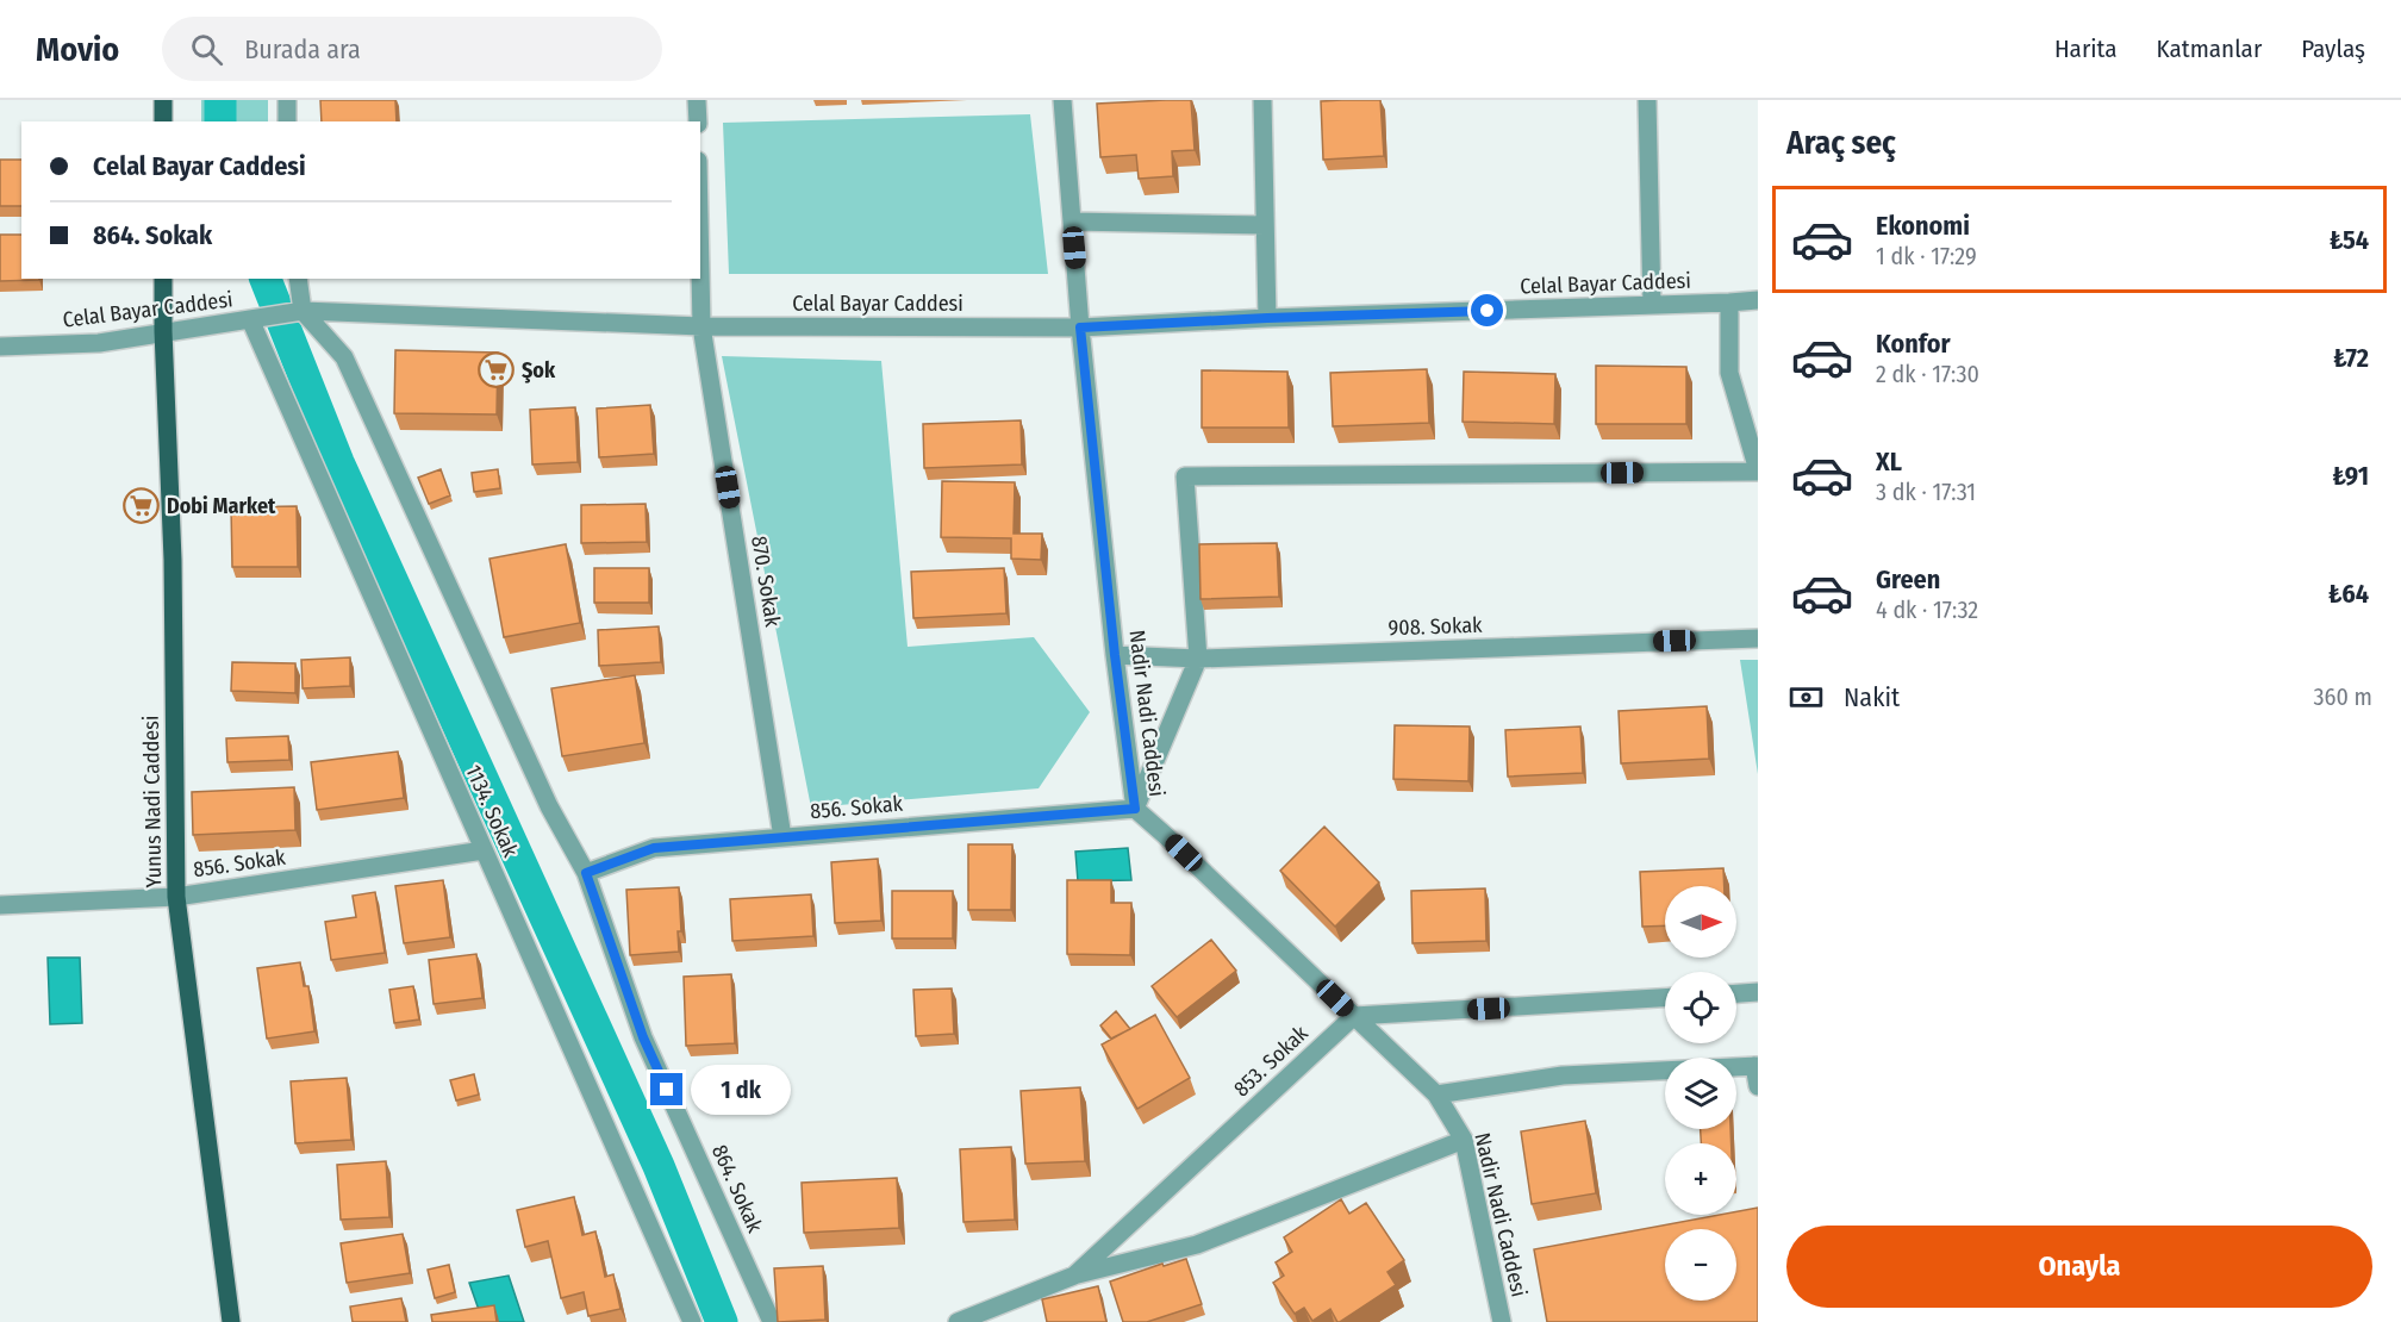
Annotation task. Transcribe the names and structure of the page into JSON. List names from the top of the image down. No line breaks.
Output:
{"streets":{"main road":["Yunus Nadi Caddesi"],"street":["Celal Bayar Caddesi","870. Sokak","908. Sokak","Nadir Nadi Caddesi","856. Sokak","1134. Sokak","853. Sokak","864. Sokak"]},"crossings":[["Celal Bayar Caddesi","870. Sokak"],["Celal Bayar Caddesi","Nadir Nadi Caddesi"],["Celal Bayar Caddesi","Yunus Nadi Caddesi"],["Celal Bayar Caddesi","1134. Sokak"],["Celal Bayar Caddesi","864. Sokak"],["870. Sokak","856. Sokak"],["908. Sokak","Nadir Nadi Caddesi"],["Nadir Nadi Caddesi","856. Sokak"],["Nadir Nadi Caddesi","853. Sokak"],["Yunus Nadi Caddesi","856. Sokak"],["856. Sokak","1134. Sokak"],["856. Sokak","864. Sokak"]],"places":{"supermarket":["Şok","Dobi Market"]},"north":"right","page":{"header":"Movio","search":"Burada ara","nav":["Harita","Katmanlar","Paylaş"],"heading":"Araç seç","banner":["Celal Bayar Caddesi","864. Sokak"],"list":[{"name":"Ekonomi","note":"1 dk · 17:29","value":"₺54"},{"name":"Konfor","note":"2 dk · 17:30","value":"₺72"},{"name":"XL","note":"3 dk · 17:31","value":"₺91"},{"name":"Green","note":"4 dk · 17:32","value":"₺64"}],"pay":["Nakit","360 m"],"map_buttons":["+","−"],"bubble":"1 dk","buttons":"Onayla"}}
